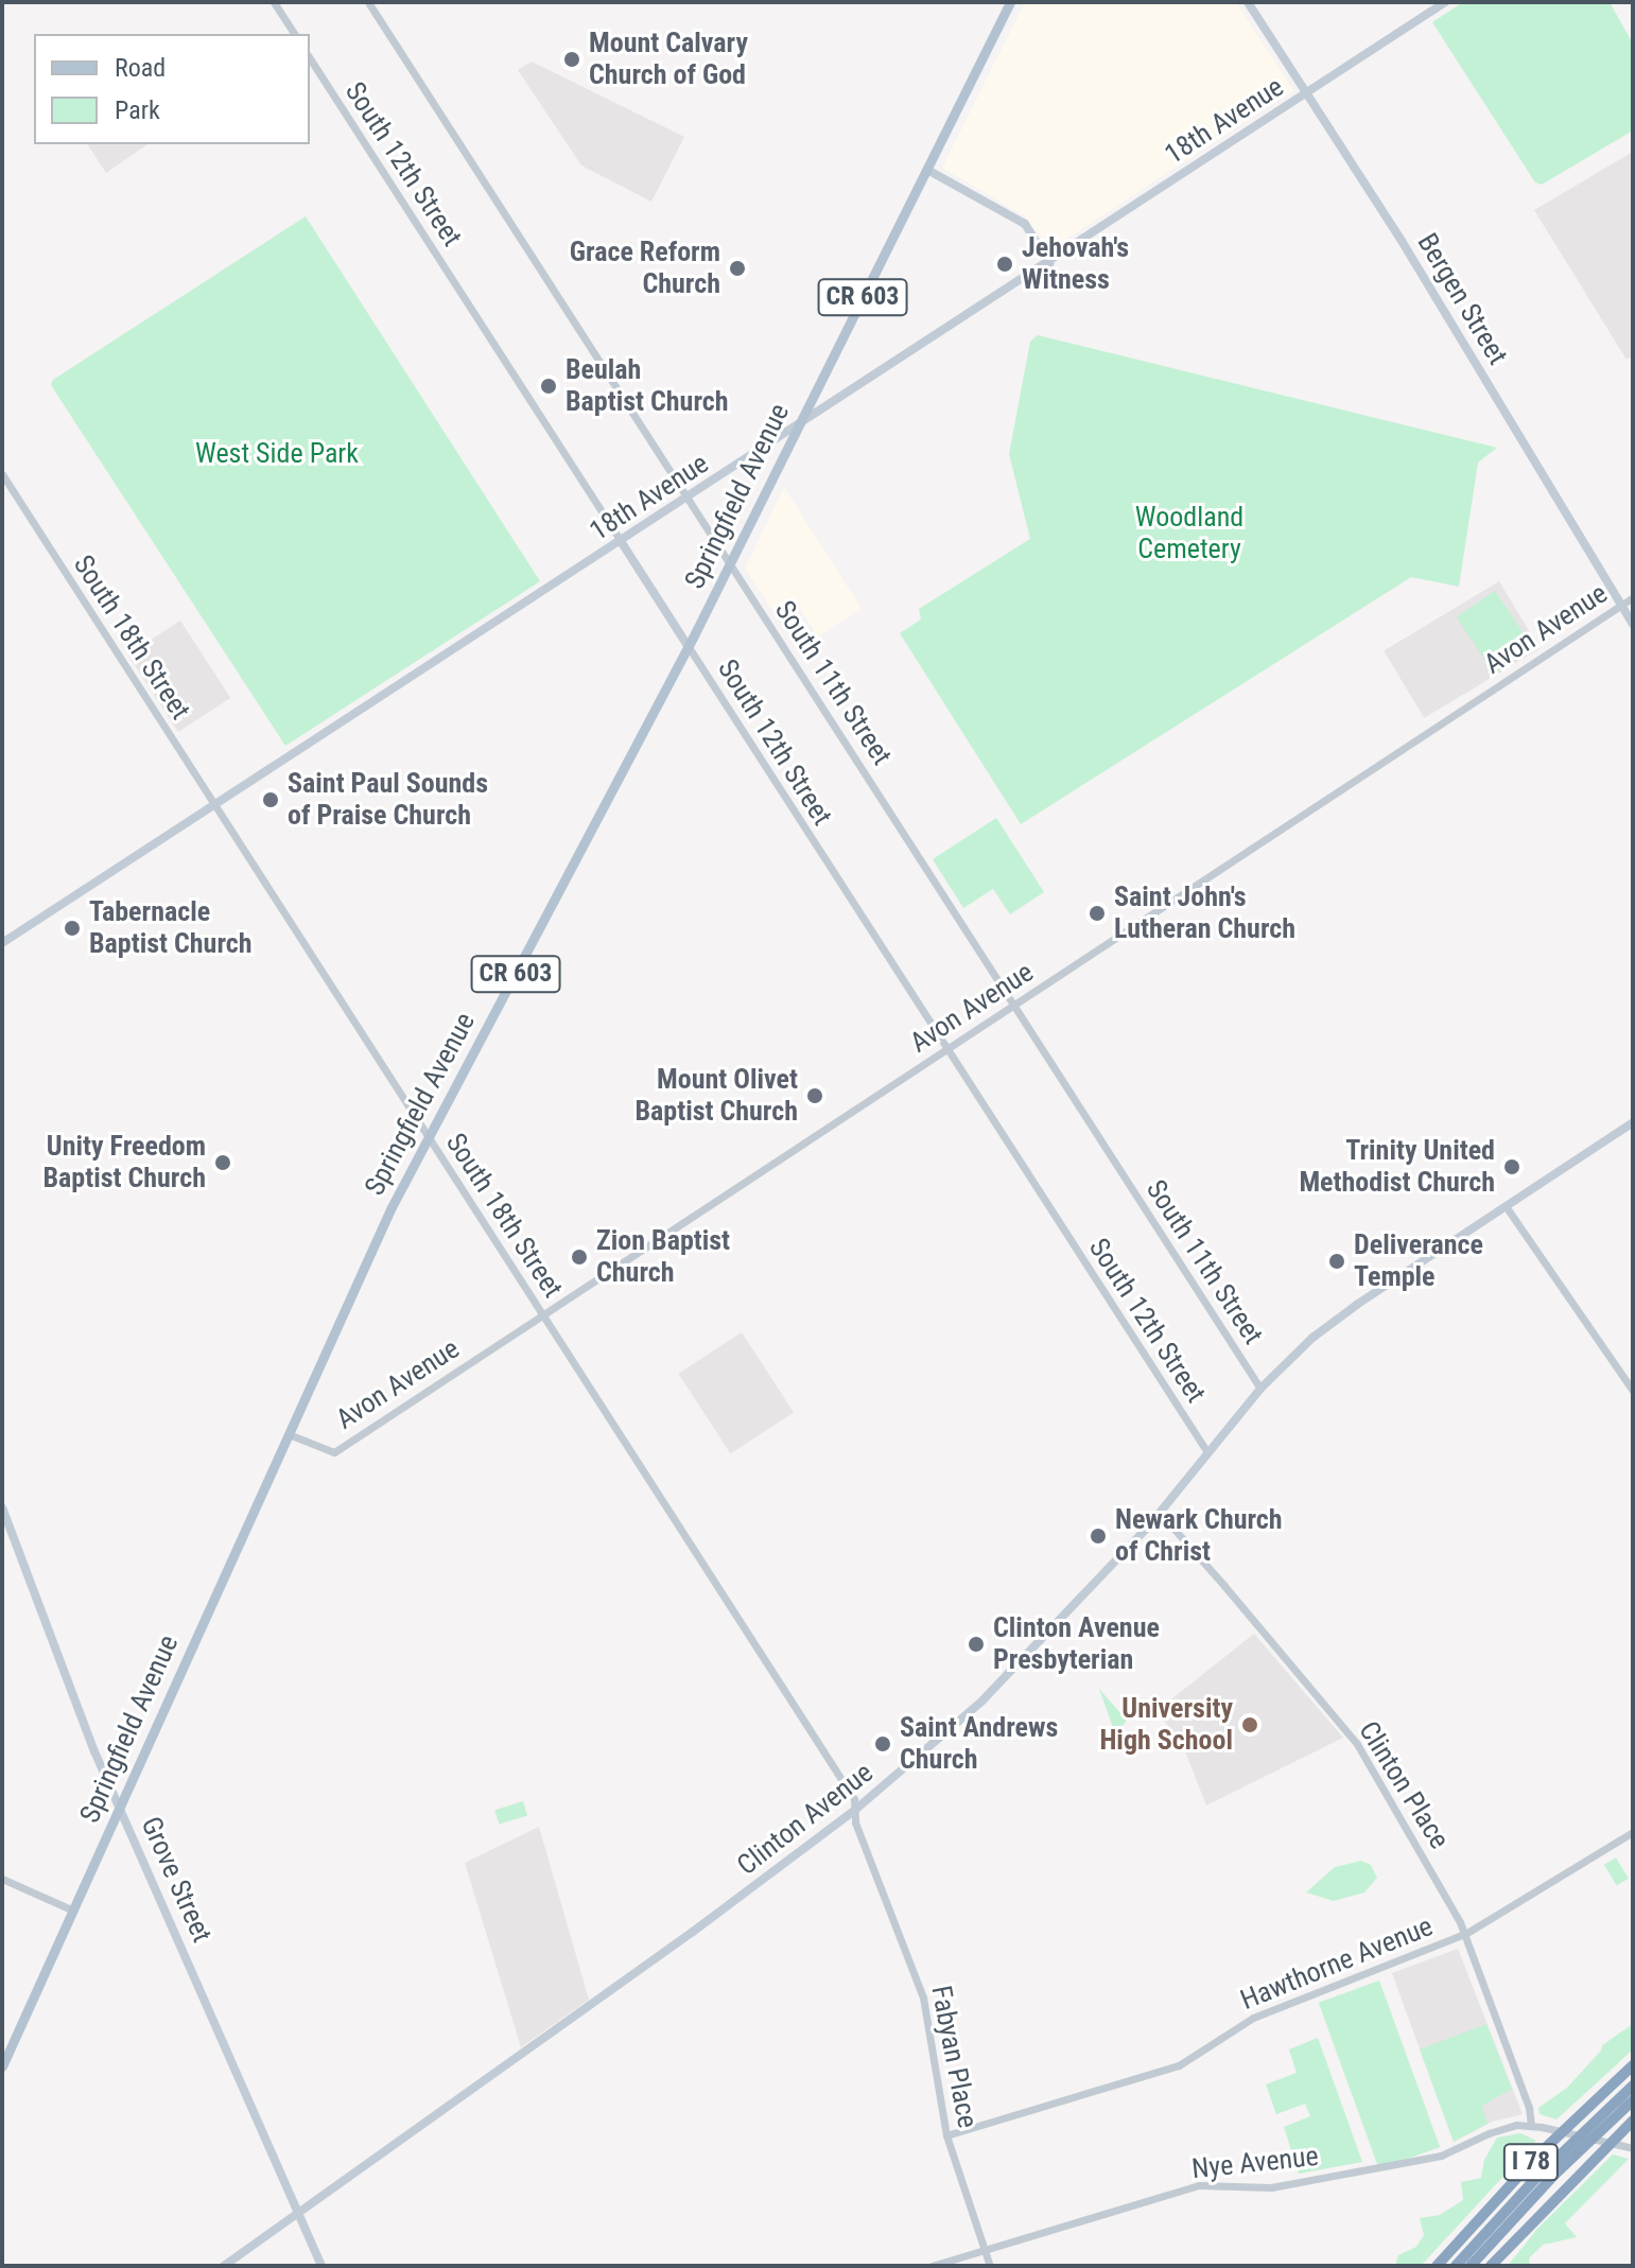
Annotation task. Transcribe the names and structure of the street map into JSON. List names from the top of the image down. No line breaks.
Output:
{"streets":{"highway":["I 78"],"main road":["18th Avenue","South 12th Street","CR 603","Bergen Street","Springfield Avenue","Clinton Avenue","Grove Street"],"street":["Avon Avenue","South 18th Street","South 11th Street","Clinton Place","Hawthorne Avenue","Fabyan Place","Nye Avenue"]},"crossings":[["18th Avenue","South 12th Street"],["18th Avenue","Bergen Street"],["18th Avenue","Springfield Avenue"],["18th Avenue","South 18th Street"],["18th Avenue","South 11th Street"],["South 12th Street","Springfield Avenue"],["South 12th Street","Avon Avenue"],["South 12th Street","Clinton Avenue"],["Bergen Street","Avon Avenue"],["Springfield Avenue","Avon Avenue"],["Springfield Avenue","South 18th Street"],["Springfield Avenue","South 11th Street"],["Springfield Avenue","Grove Street"],["Avon Avenue","South 18th Street"],["Avon Avenue","South 11th Street"],["South 18th Street","Clinton Avenue"],["South 18th Street","Fabyan Place"],["South 11th Street","Clinton Avenue"],["Clinton Place","Clinton Avenue"],["Clinton Place","Hawthorne Avenue"],["Clinton Place","Nye Avenue"],["Clinton Avenue","Grove Street"],["Clinton Avenue","Fabyan Place"],["Hawthorne Avenue","Fabyan Place"],["Fabyan Place","Nye Avenue"]],"parks":["West Side Park","Woodland Cemetery"],"places":["Mount Calvary Church of God","Jehovah's Witness","Grace Reform Church","Beulah Baptist Church","Saint Paul Sounds of Praise Church","Saint John's Lutheran Church","Tabernacle Baptist Church","Mount Olivet Baptist Church","Unity Freedom Baptist Church","Trinity United Methodist Church","Zion Baptist Church","Deliverance Temple","Newark Church of Christ","Clinton Avenue Presbyterian","University High School","Saint Andrews Church"],"legend":["Road","Park"]}
